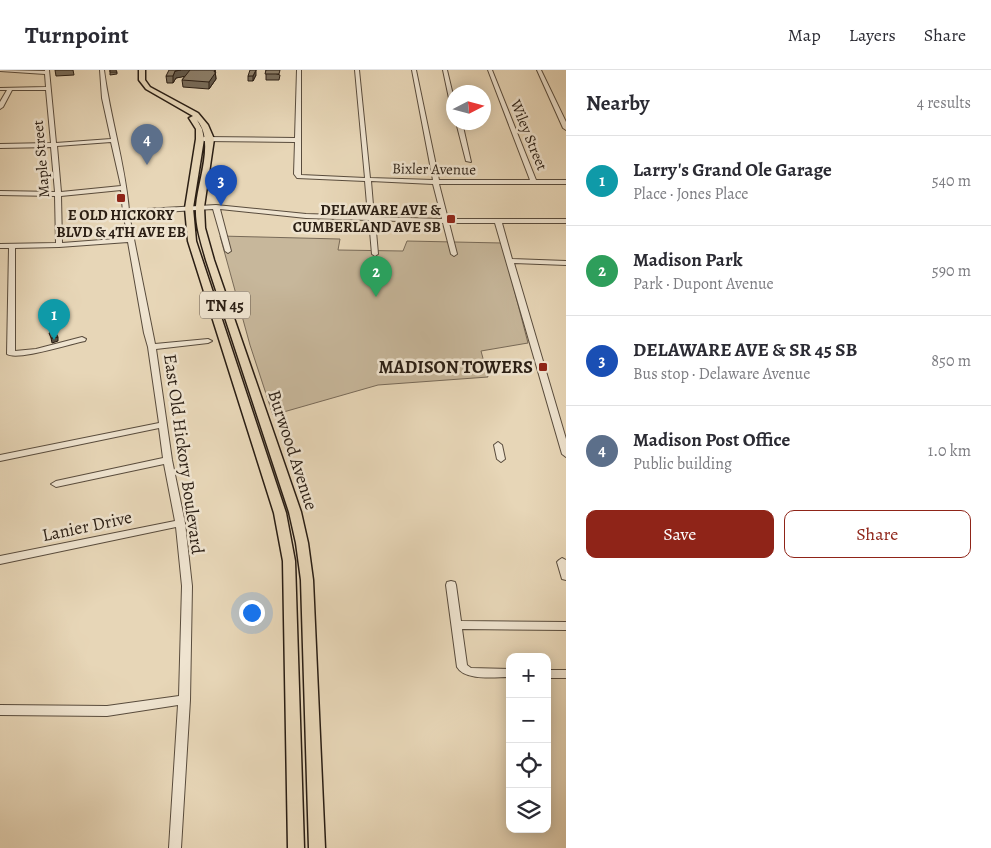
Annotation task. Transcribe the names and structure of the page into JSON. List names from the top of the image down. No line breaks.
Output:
{"streets":{"main road":["TN 45","Burwood Avenue"],"street":["Wiley Street","Maple Street","Bixler Avenue","East Old Hickory Boulevard","Lanier Drive"]},"crossings":[["Wiley Street","Bixler Avenue"],["East Old Hickory Boulevard","Lanier Drive"]],"places":{"transit":["E OLD HICKORY BLVD & 4TH AVE EB","DELAWARE AVE & CUMBERLAND AVE SB","MADISON TOWERS"]},"north":"right","page":{"header":"Turnpoint","nav":["Map","Layers","Share"],"heading":["Nearby","4 results"],"pins":["4","3","2","1"],"list":[{"mark":"1","name":"Larry's Grand Ole Garage","note":"Place · Jones Place","value":"540 m"},{"mark":"2","name":"Madison Park","note":"Park · Dupont Avenue","value":"590 m"},{"mark":"3","name":"DELAWARE AVE & SR 45 SB","note":"Bus stop · Delaware Avenue","value":"850 m"},{"mark":"4","name":"Madison Post Office","note":"Public building","value":"1.0 km"}],"buttons":["Save","Share"],"map_buttons":["+","−"]}}
